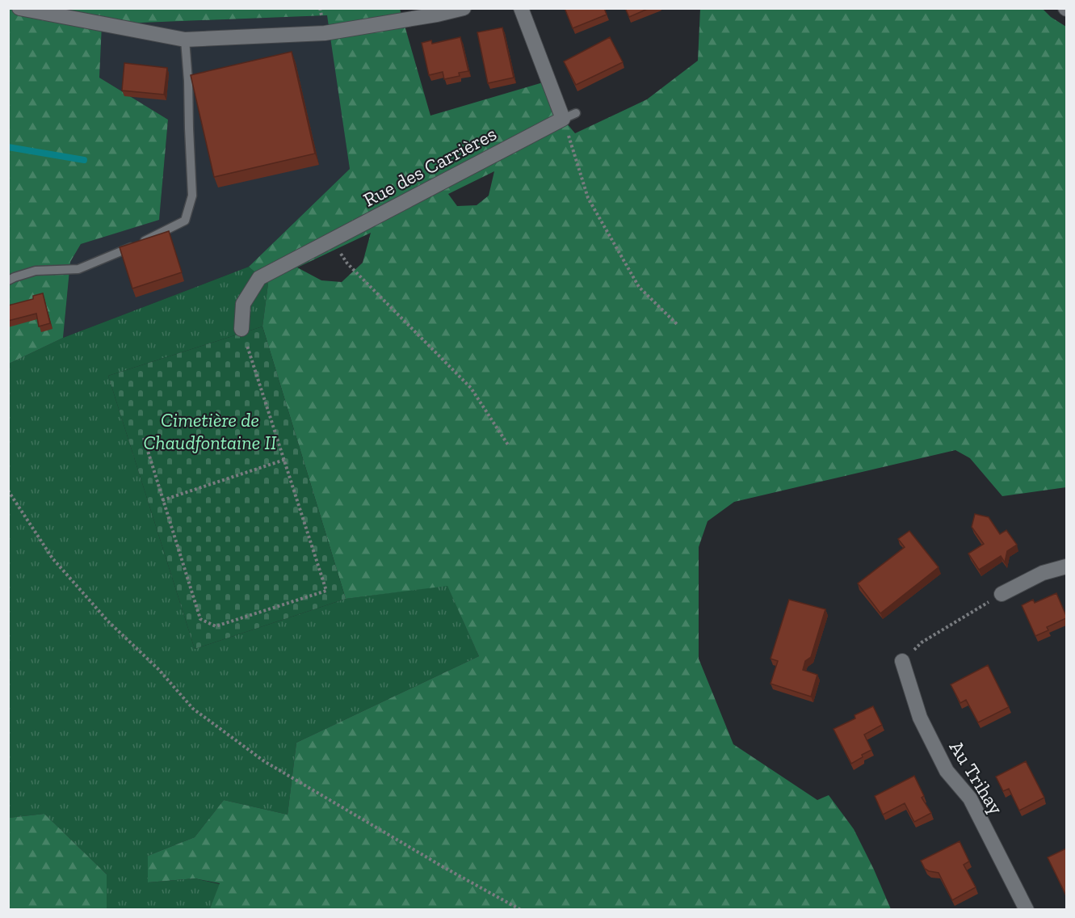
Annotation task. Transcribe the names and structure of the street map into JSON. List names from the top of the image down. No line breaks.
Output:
{"streets":{"street":["Rue des Carrières","Au Trihay"]},"parks":["Cimetière de Chaudfontaine II"]}
